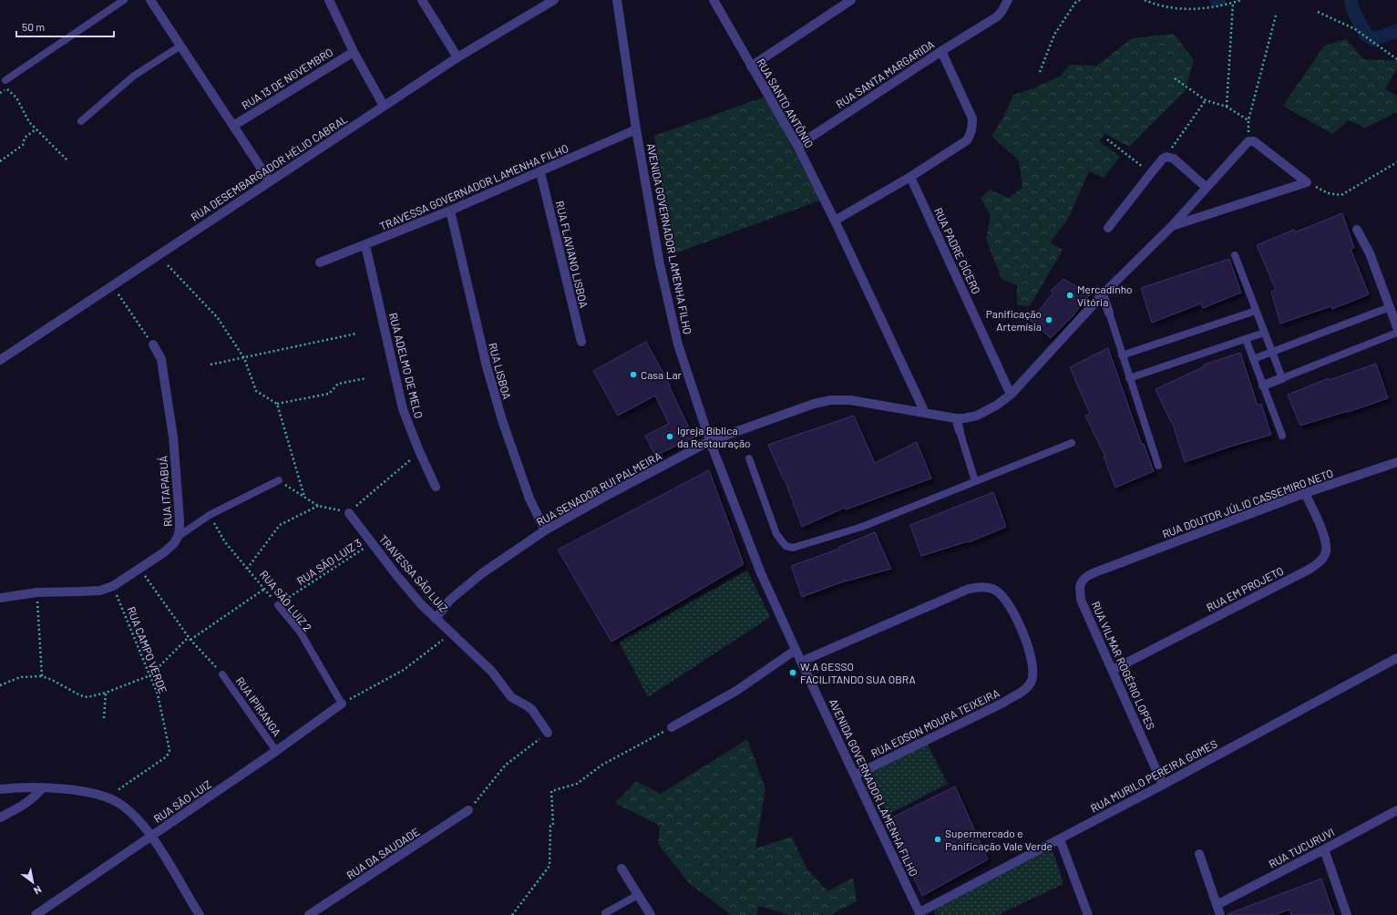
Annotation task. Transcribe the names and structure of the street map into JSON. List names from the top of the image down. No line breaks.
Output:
{"streets":{"street":["RUA SANTA MARGARIDA","RUA 13 DE NOVEMBRO","RUA SANTO ANTÔNIO","RUA DESEMBARGADOR HÉLIO CABRAL","TRAVESSA GOVERNADOR LAMENHA FILHO","AVENIDA GOVERNADOR LAMENHA FILHO","RUA PADRE CÍCERO","RUA FLAVIANO LISBOA","RUA ADELMO DE MELO","RUA LISBOA","RUA SENADOR RUI PALMEIRA","RUA ITAPABUÁ","RUA DOUTOR JÚLIO CASSEMIRO NETO","TRAVESSA SÃO LUIZ","RUA EM PROJETO","RUA VILMAR ROGÉRIO LOPES","RUA EDSON MOURA TEIXEIRA","RUA MURILO PEREIRA GOMES","RUA SÃO LUIZ","RUA TUCURUVI","RUA DA SAUDADE"],"lane":["RUA SÃO LUIZ 2","RUA IPIRANGA"],"path":["RUA SÃO LUIZ 3","RUA CAMPO VERDE"]},"crossings":[["RUA SANTA MARGARIDA","RUA SANTO ANTÔNIO"],["RUA SANTO ANTÔNIO","RUA SENADOR RUI PALMEIRA"],["TRAVESSA GOVERNADOR LAMENHA FILHO","AVENIDA GOVERNADOR LAMENHA FILHO"],["TRAVESSA GOVERNADOR LAMENHA FILHO","RUA FLAVIANO LISBOA"],["TRAVESSA GOVERNADOR LAMENHA FILHO","RUA ADELMO DE MELO"],["TRAVESSA GOVERNADOR LAMENHA FILHO","RUA LISBOA"],["AVENIDA GOVERNADOR LAMENHA FILHO","RUA SENADOR RUI PALMEIRA"],["AVENIDA GOVERNADOR LAMENHA FILHO","RUA EDSON MOURA TEIXEIRA"],["AVENIDA GOVERNADOR LAMENHA FILHO","RUA MURILO PEREIRA GOMES"],["RUA PADRE CÍCERO","RUA SENADOR RUI PALMEIRA"],["RUA LISBOA","RUA SENADOR RUI PALMEIRA"],["RUA SENADOR RUI PALMEIRA","TRAVESSA SÃO LUIZ"],["RUA ITAPABUÁ","RUA CAMPO VERDE"],["RUA DOUTOR JÚLIO CASSEMIRO NETO","RUA EM PROJETO"],["RUA DOUTOR JÚLIO CASSEMIRO NETO","RUA VILMAR ROGÉRIO LOPES"],["RUA SÃO LUIZ 3","TRAVESSA SÃO LUIZ"],["RUA SÃO LUIZ 3","RUA SÃO LUIZ 2"],["RUA EM PROJETO","RUA VILMAR ROGÉRIO LOPES"],["RUA SÃO LUIZ 2","RUA SÃO LUIZ"],["RUA VILMAR ROGÉRIO LOPES","RUA MURILO PEREIRA GOMES"],["RUA IPIRANGA","RUA SÃO LUIZ"]],"places":["Mercadinho Vitória","Panificação Artemísia","Casa Lar","Igreja Bíblica da Restauração","W.A GESSO FACILITANDO SUA OBRA","Supermercado e Panificação Vale Verde"],"scale_bar":"50 m","north":"bottom right"}
